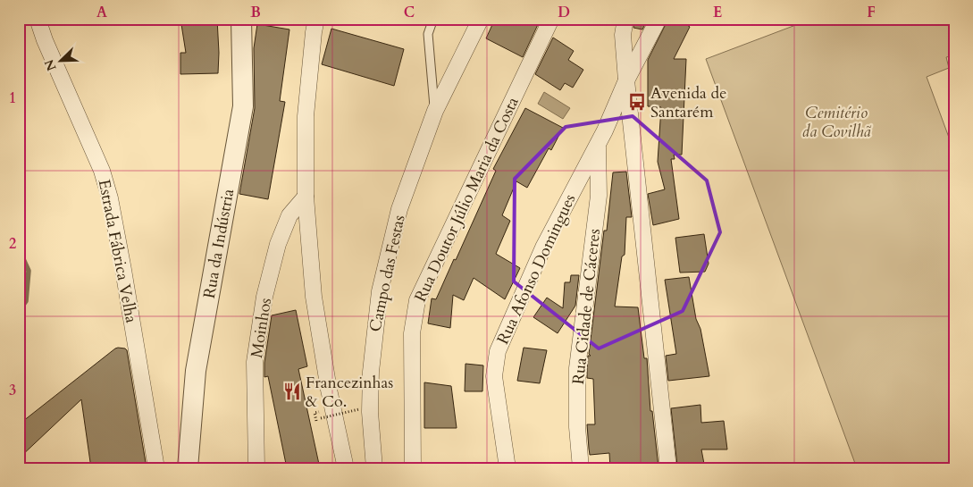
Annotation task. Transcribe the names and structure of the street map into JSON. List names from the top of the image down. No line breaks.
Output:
{"streets":{"street":["Rua Doutor Júlio Maria da Costa","Rua da Indústria","Estrada Fábrica Velha","Rua Afonso Domingues","Campo das Festas","Rua Cidade de Cáceres","Moinhos"]},"crossings":[["Rua Afonso Domingues","Rua Cidade de Cáceres"]],"parks":["Cemitério da Covilhã"],"places":{"bus stop":["Avenida de Santarém"],"restaurant":["Francezinhas & Co."]},"north":"bottom left","grid":{"columns":["A","B","C","D","E","F"],"rows":["1","2","3"]}}
